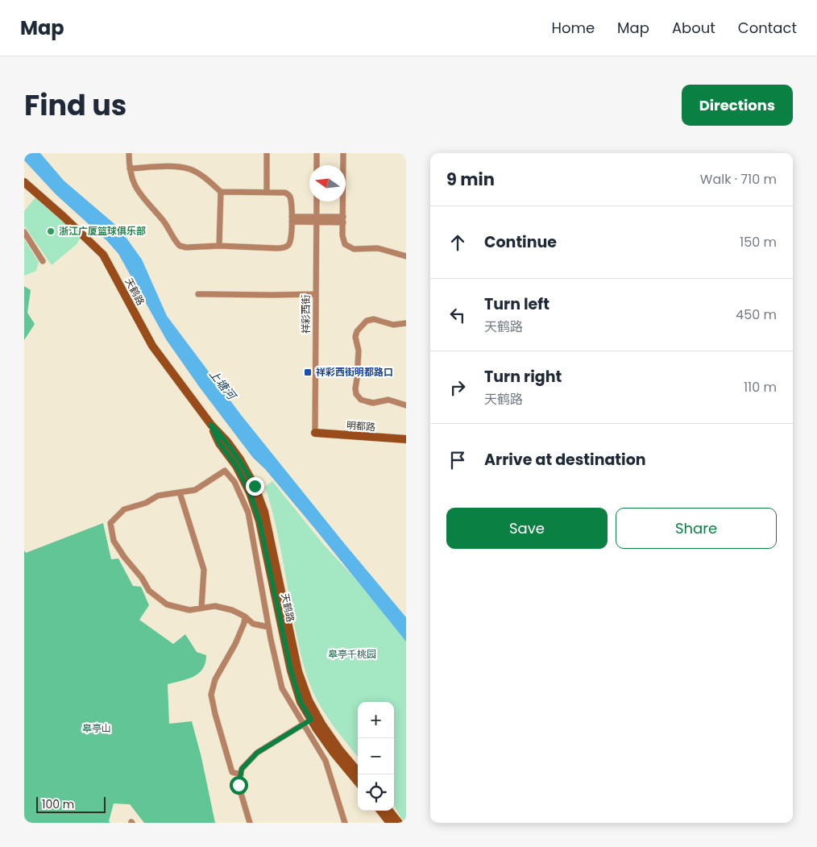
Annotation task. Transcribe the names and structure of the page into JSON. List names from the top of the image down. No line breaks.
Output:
{"streets":{"main road":["天鹤路","明都路"],"street":["祥彩西街"]},"crossings":[["祥彩西街","明都路"]],"water":["上塘河"],"parks":["皋亭千桃园","皋亭山"],"places":{"other":["浙江广厦篮球俱乐部"],"transit":["祥彩西街明都路口"]},"scale_bar":"100 m","north":"left","page":{"header":"Map","nav":["Home","Map","About","Contact"],"title":"Find us","buttons":["Directions",["Save","Share"]],"heading":["9 min","Walk · 710 m"],"list":[["Continue","150 m"],["Turn left","天鹤路","450 m"],["Turn right","天鹤路","110 m"],"Arrive at destination"],"map_buttons":["+","−"],"scale":"100 m"}}
